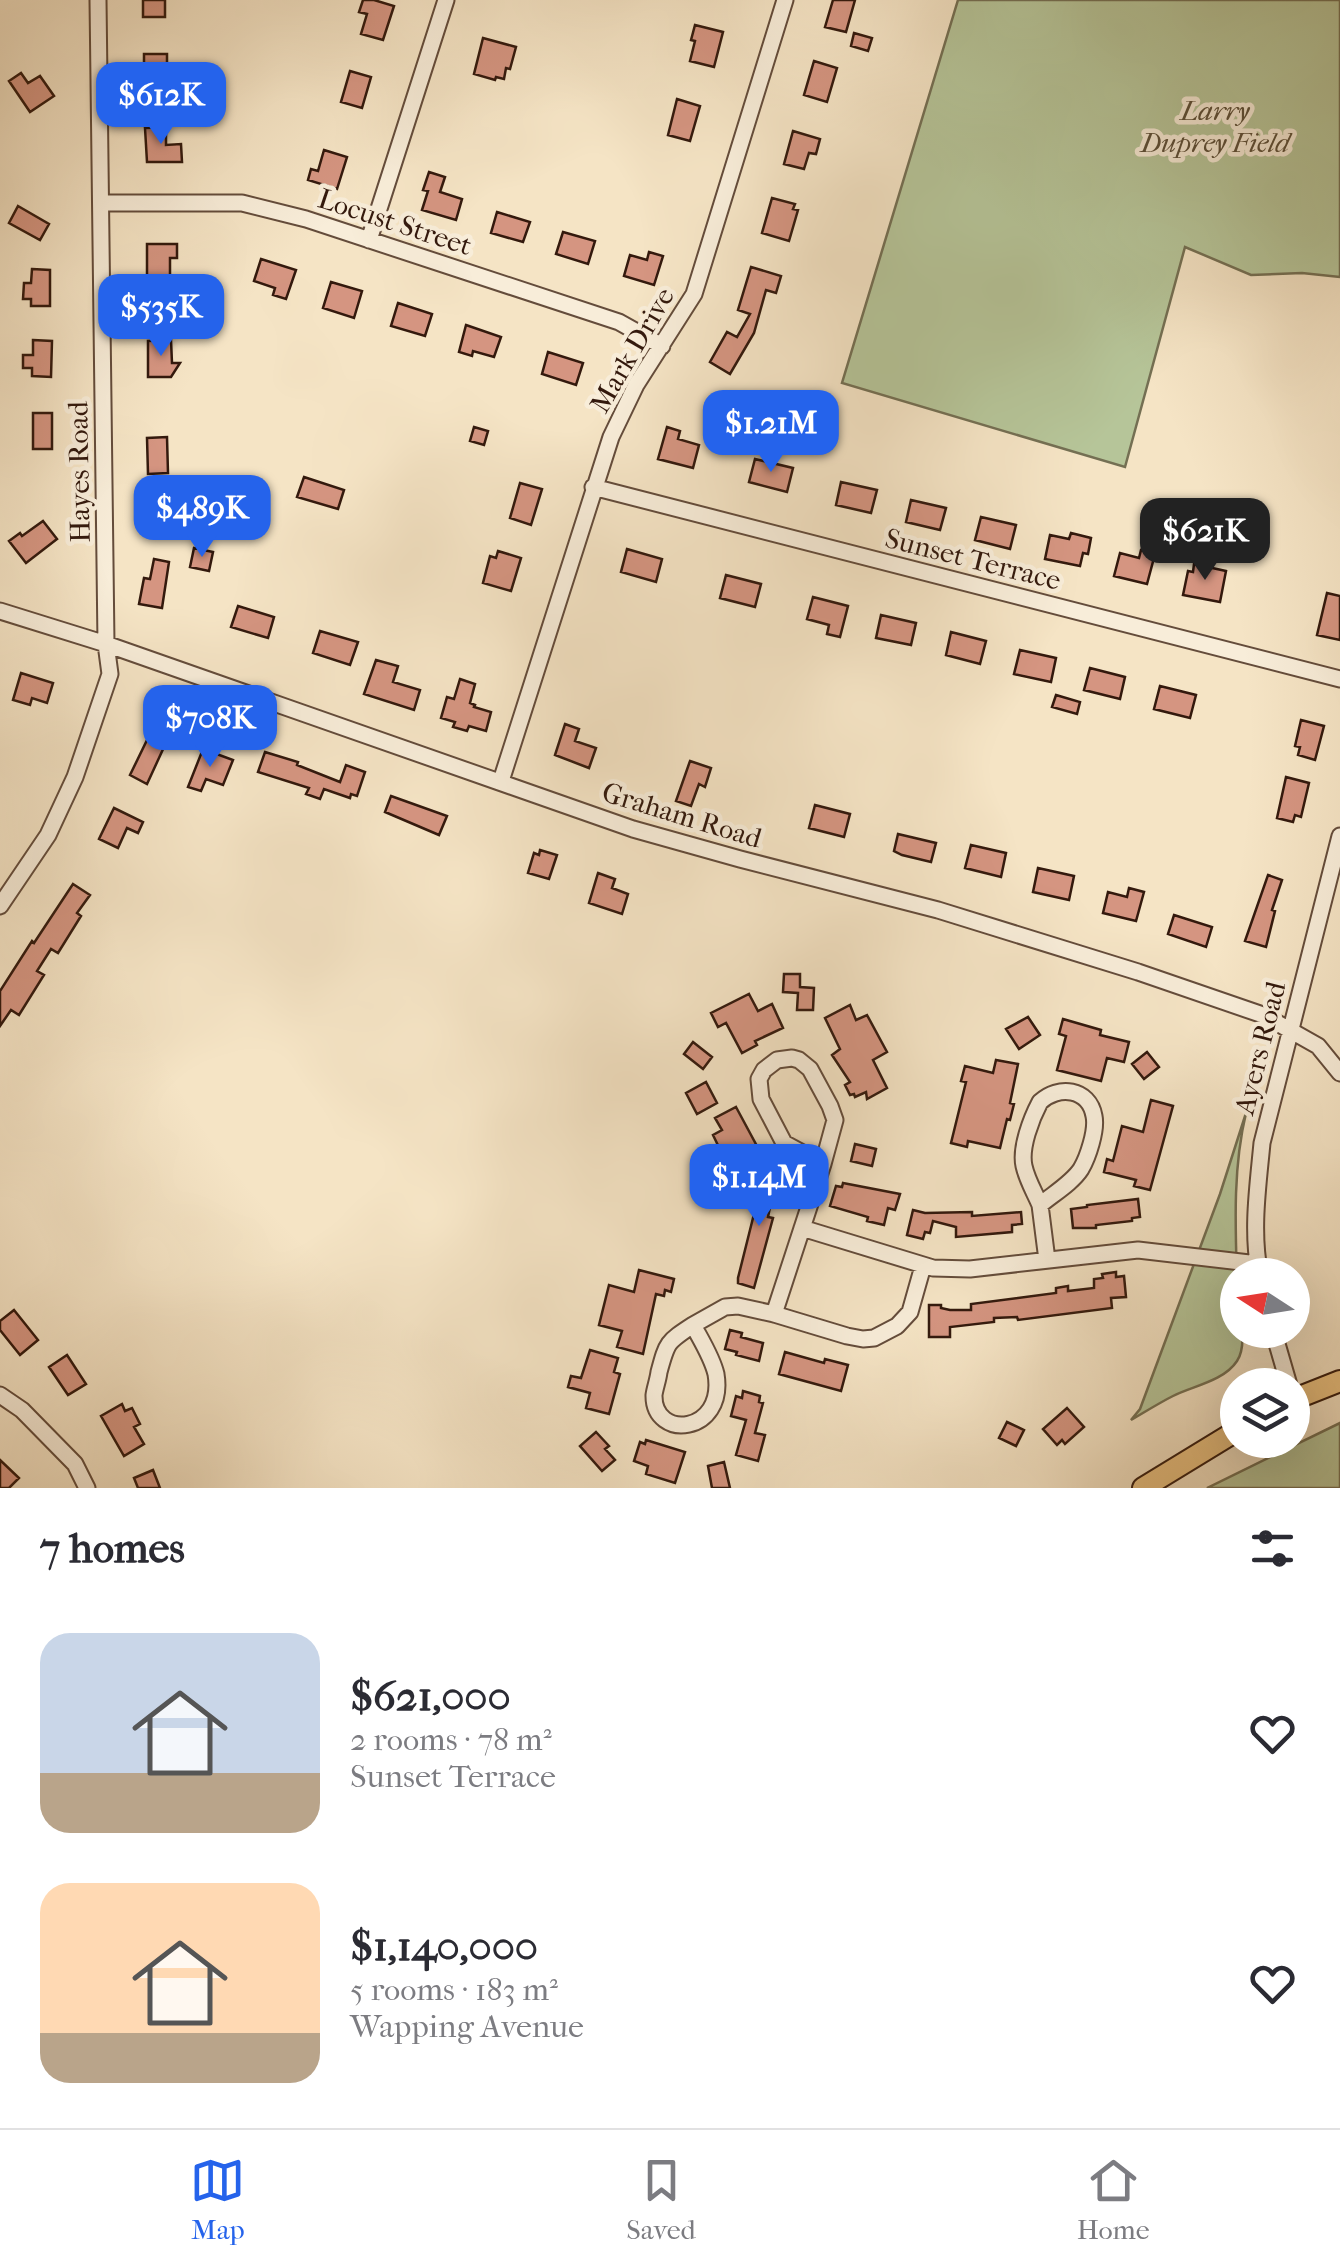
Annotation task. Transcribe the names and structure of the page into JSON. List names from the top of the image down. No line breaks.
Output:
{"streets":{"street":["Locust Street","Mark Drive","Hayes Road","Sunset Terrace","Graham Road","Ayers Road"]},"crossings":[["Locust Street","Mark Drive"],["Locust Street","Hayes Road"],["Mark Drive","Sunset Terrace"],["Mark Drive","Graham Road"],["Hayes Road","Graham Road"],["Graham Road","Ayers Road"]],"parks":["Larry Duprey Field"],"north":"left","page":{"price":["$612K","$535K","$1.21M","$489K","$621K","$708K","$1.14M"],"heading":"7 homes","list":[{"name":"$621,000","note":"2 rooms · 78 m² · Sunset Terrace"},{"name":"$1,140,000","note":"5 rooms · 183 m² · Wapping Avenue"}],"tabs":["Map","Saved","Home"]}}
